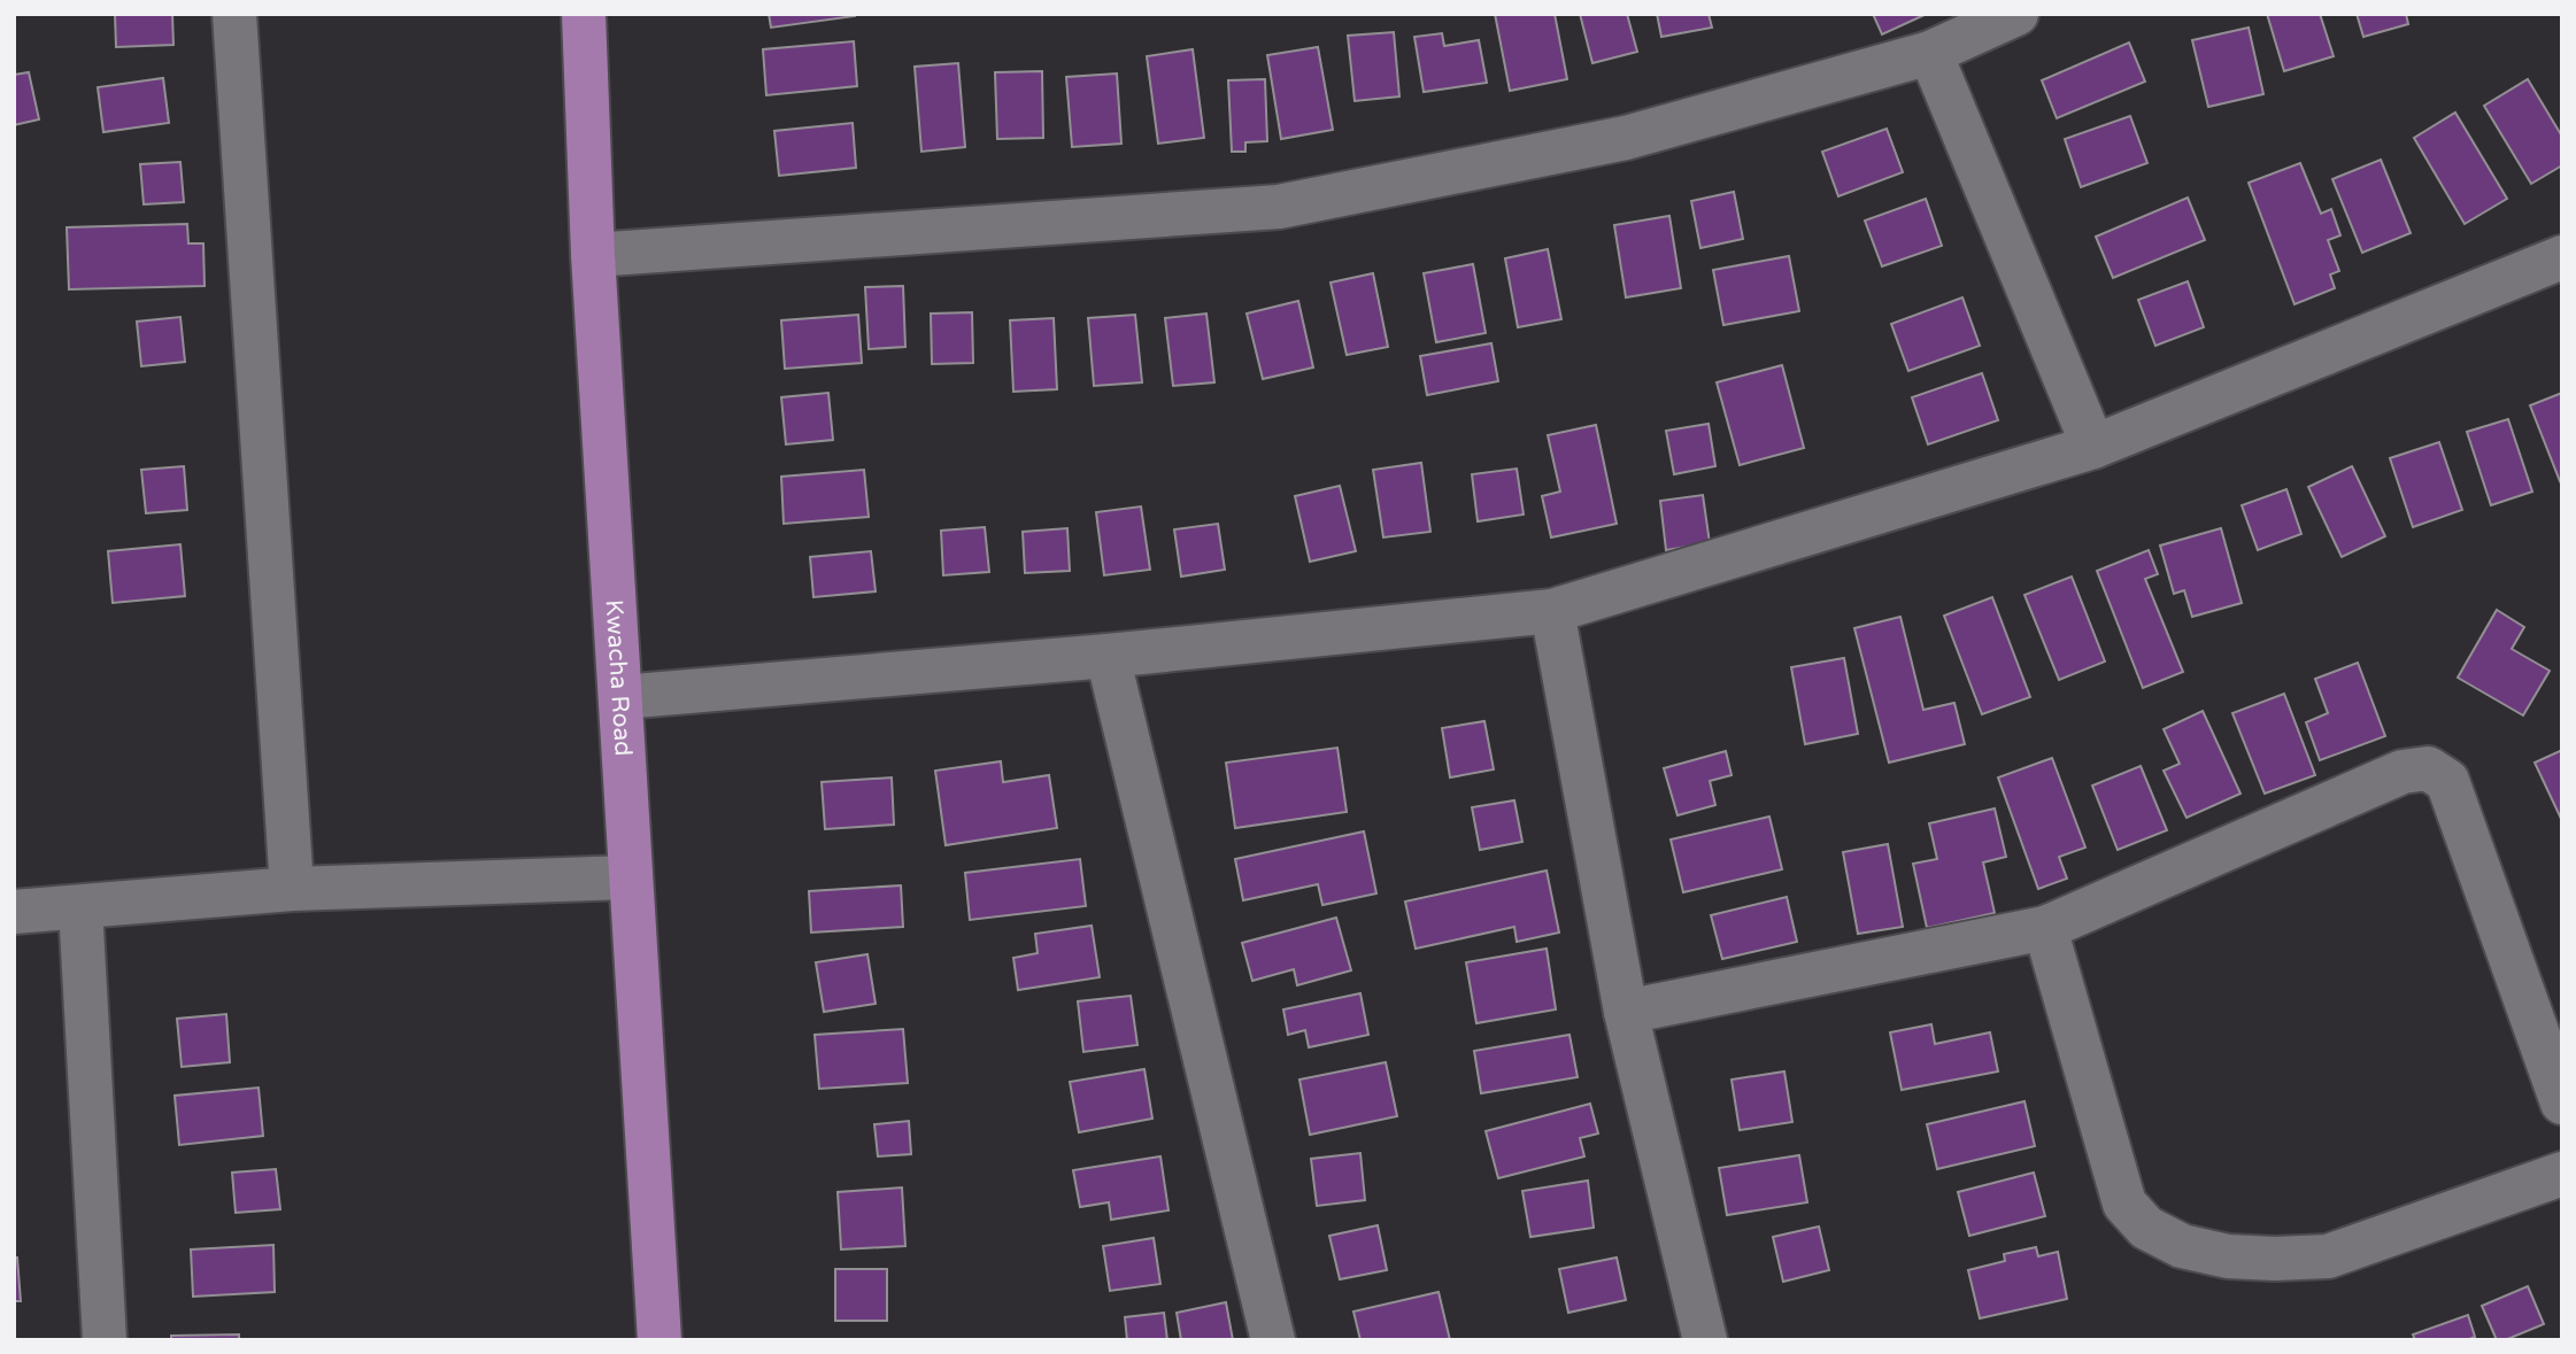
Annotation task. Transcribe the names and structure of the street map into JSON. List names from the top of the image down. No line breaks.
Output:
{"streets":{"main road":["Kwacha Road"]}}
